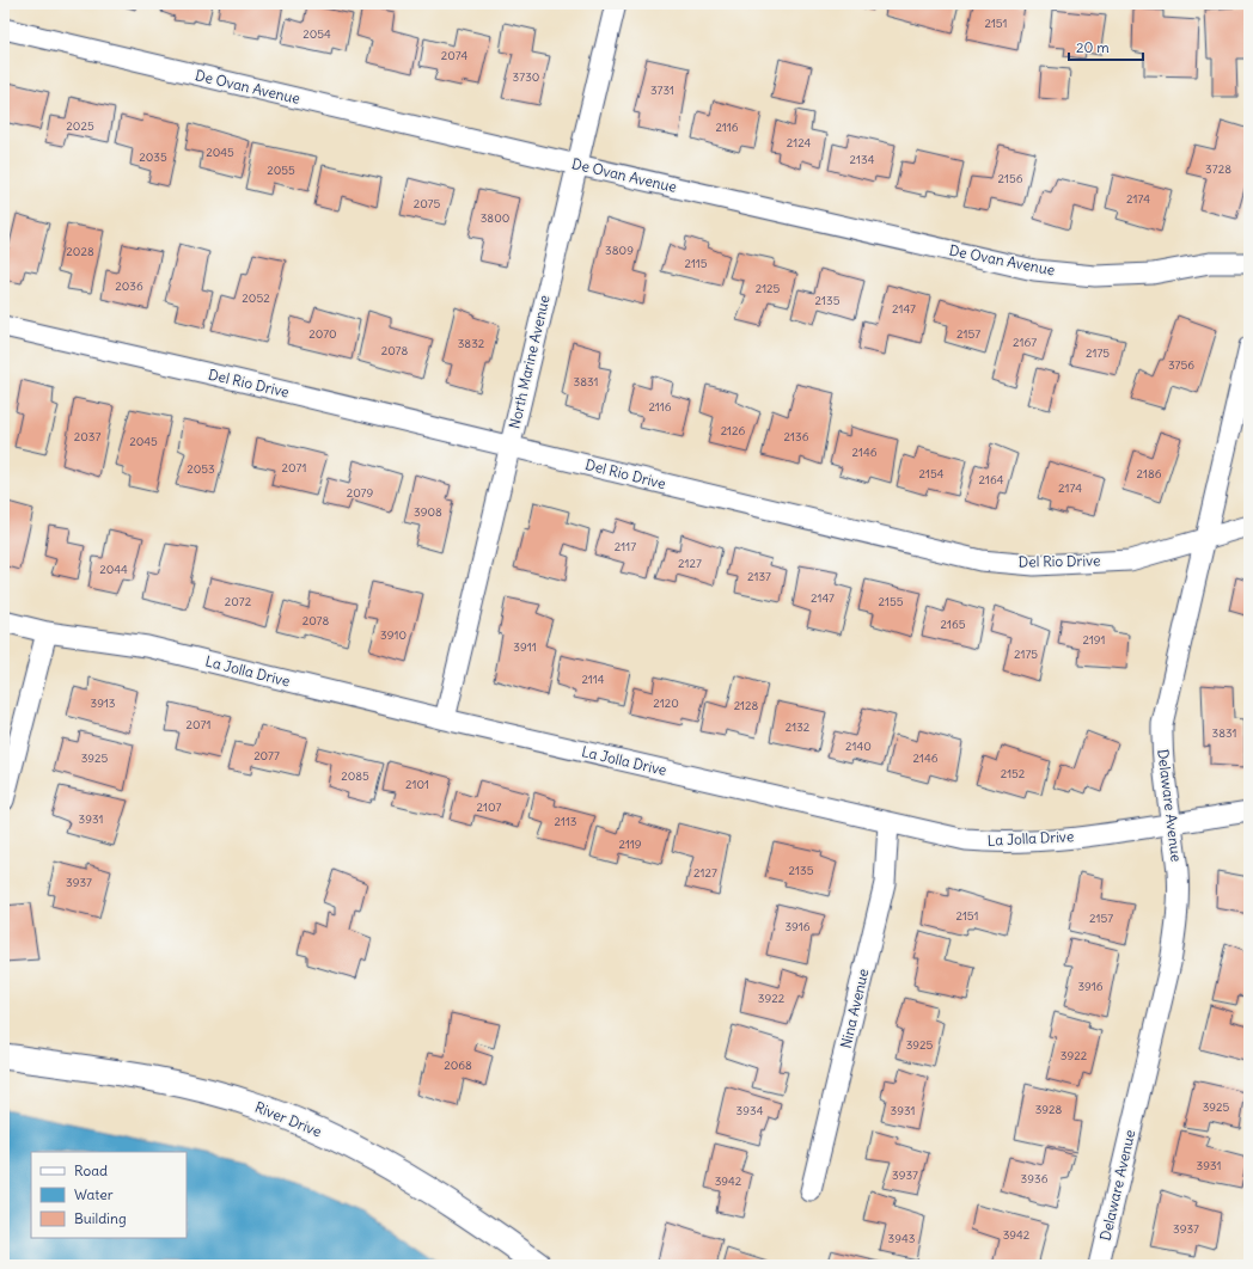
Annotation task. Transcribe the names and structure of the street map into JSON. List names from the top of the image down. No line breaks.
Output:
{"streets":{"street":["De Ovan Avenue","North Marine Avenue","Del Rio Drive","La Jolla Drive","Delaware Avenue","Nina Avenue","River Drive"]},"crossings":[["De Ovan Avenue","North Marine Avenue"],["North Marine Avenue","Del Rio Drive"],["North Marine Avenue","La Jolla Drive"],["Del Rio Drive","Delaware Avenue"],["La Jolla Drive","Delaware Avenue"],["La Jolla Drive","Nina Avenue"]],"house_numbers":["2151","2054","2074","3730","3731","2025","2116","2124","2045","2035","2134","3728","2055","2156","2174","2075","3800","3809","2028","2115","2036","2125","2052","2135","2147","2070","2157","2167","3832","2078","2175","3756","3831","2116","2126","2037","2136","2045","2146","2071","2053","2154","2186","2164","2174","2079","3908","2117","2127","2044","2137","2147","2072","2155","2078","2165","3910","2191","3911","2175","2114","3913","2120","2128","2071","2132","3831","2140","2077","3925","2146","2152","2085","2101","2107","3931","2113","2119","2135","2127","3937","2151","2157","3916","3916","3922","3925","3922","2068","3925","3928","3934","3931","3931","3937","3936","3942","3937","3942","3943"],"legend":["Road","Water","Building"],"scale_bar":"20 m"}
